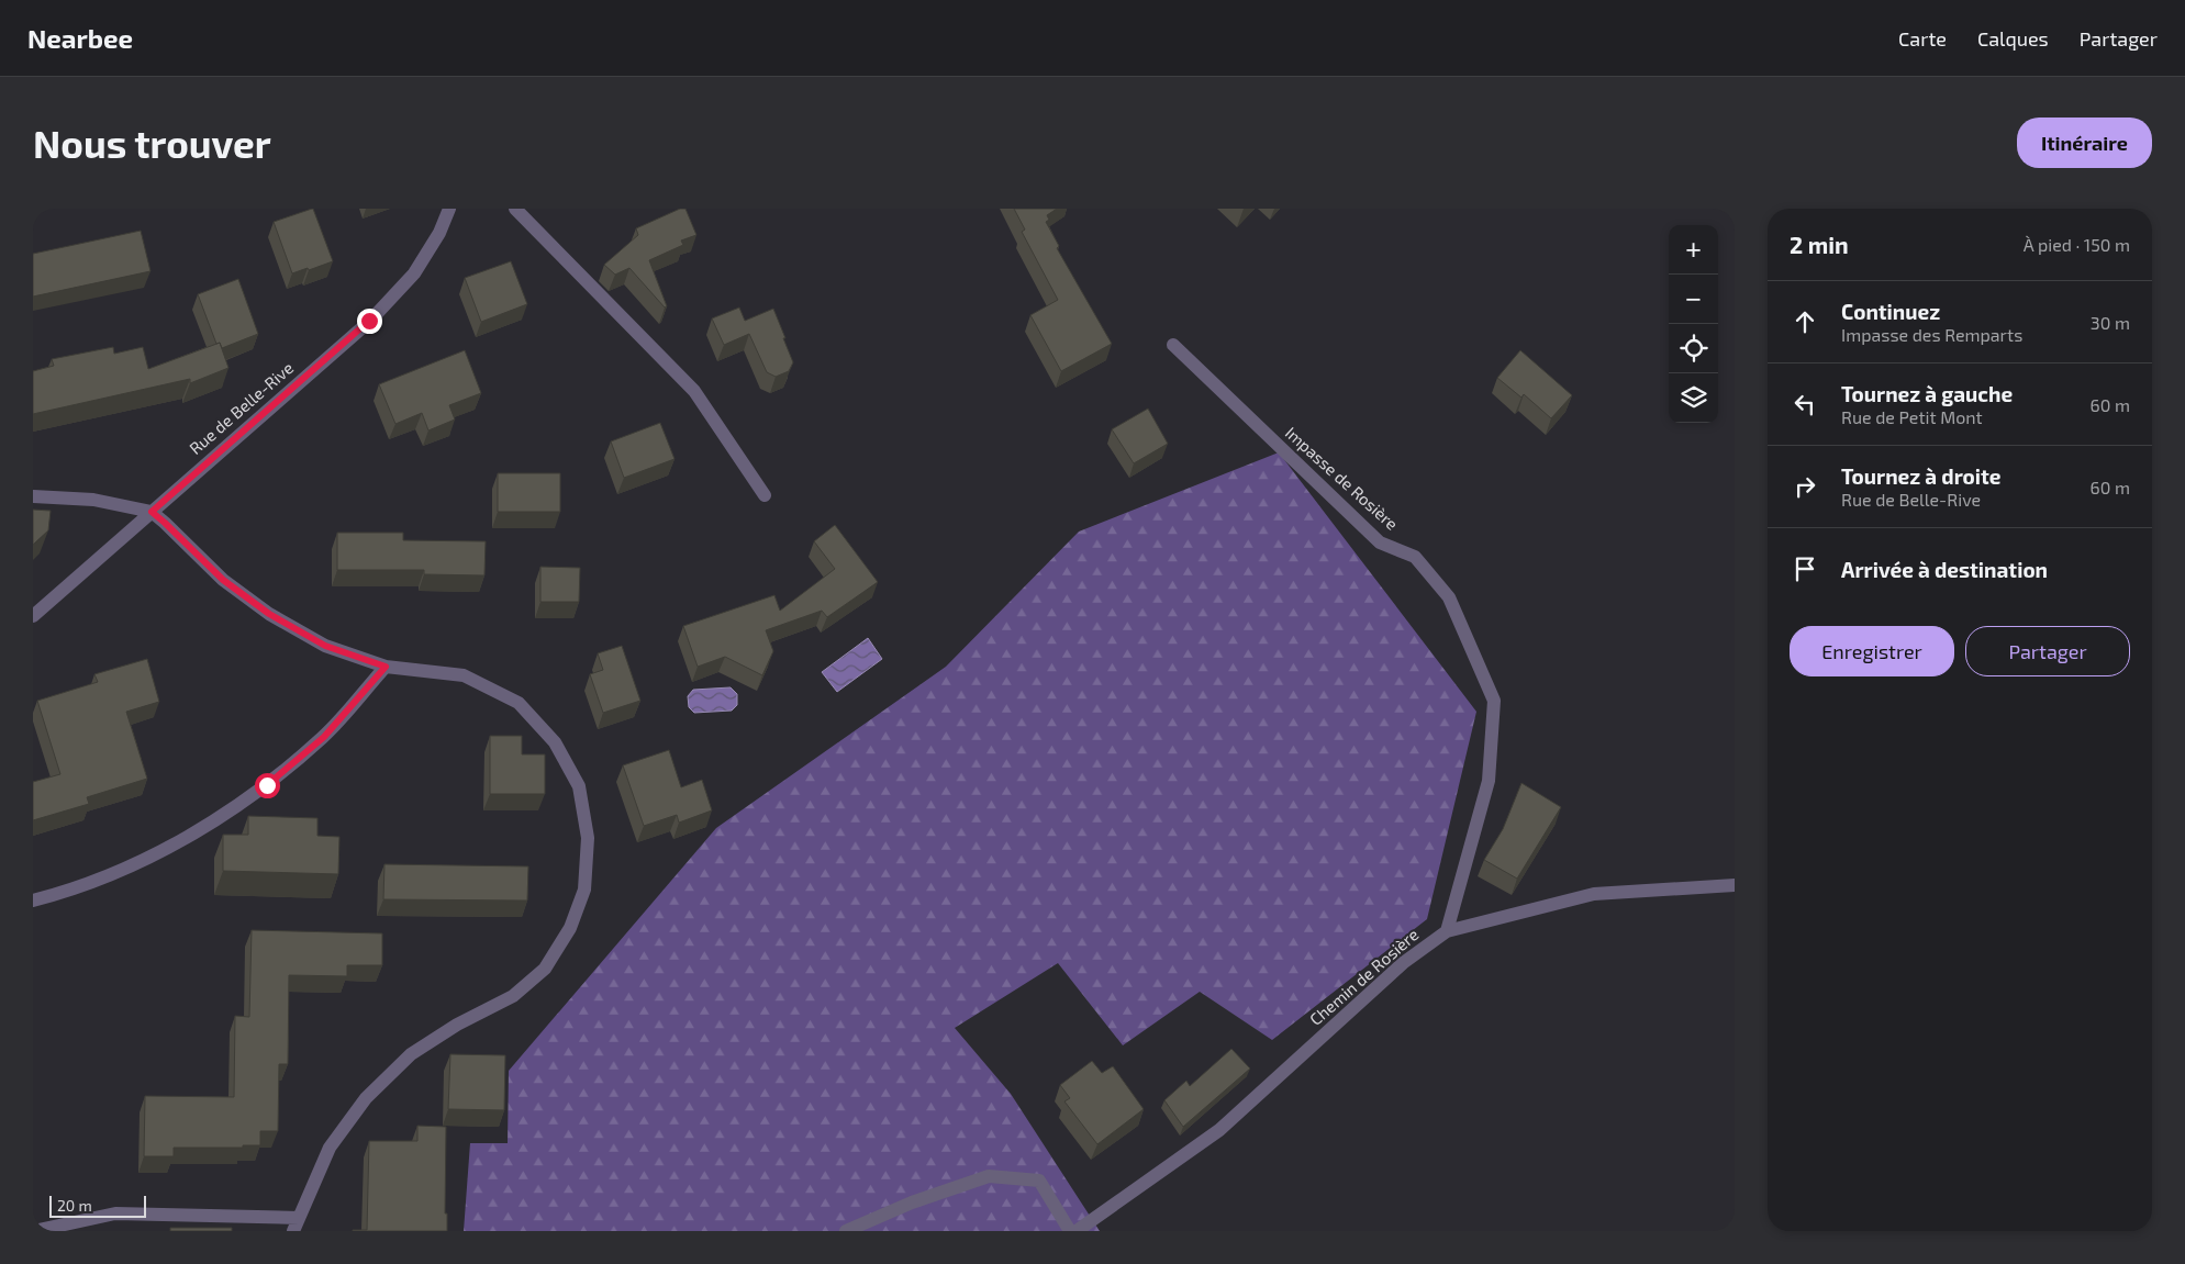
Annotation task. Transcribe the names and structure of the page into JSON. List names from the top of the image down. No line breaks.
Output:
{"streets":{"street":["Rue de Belle-Rive","Impasse de Rosière","Chemin de Rosière"]},"crossings":[["Impasse de Rosière","Chemin de Rosière"]],"scale_bar":"20 m","page":{"header":"Nearbee","nav":["Carte","Calques","Partager"],"buttons":["Itinéraire",["Enregistrer","Partager"]],"title":"Nous trouver","heading":["2 min","À pied · 150 m"],"map_buttons":["+","−"],"list":[["Continuez","Impasse des Remparts","30 m"],["Tournez à gauche","Rue de Petit Mont","60 m"],["Tournez à droite","Rue de Belle-Rive","60 m"],"Arrivée à destination"],"scale":"20 m"}}
